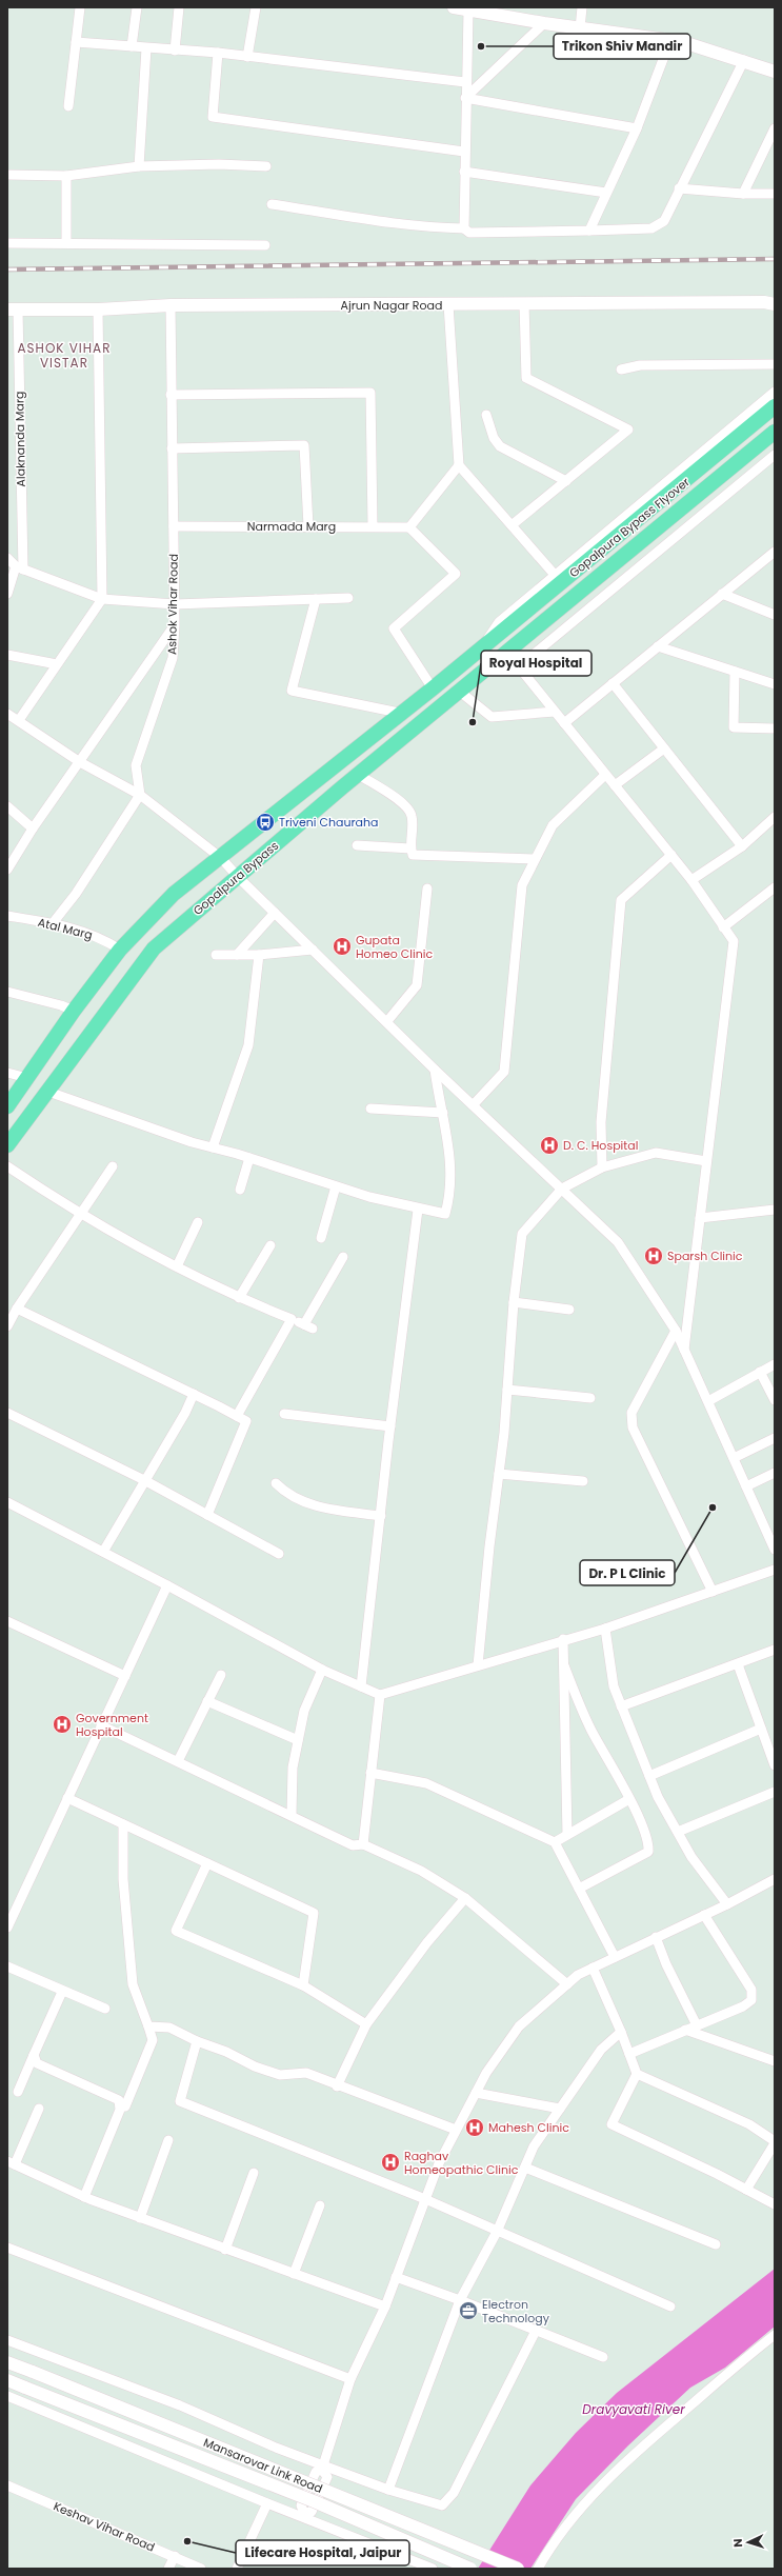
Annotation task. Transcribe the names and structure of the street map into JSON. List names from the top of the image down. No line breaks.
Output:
{"streets":{"main road":["Gopalpura Bypass Flyover","Gopalpura Bypass"],"street":["Ajrun Nagar Road","Alaknanda Marg","Narmada Marg","Ashok Vihar Road","Atal Marg","Mansarovar Link Road","Keshav Vihar Road"]},"crossings":[["Ajrun Nagar Road","Alaknanda Marg"],["Ajrun Nagar Road","Ashok Vihar Road"],["Narmada Marg","Ashok Vihar Road"],["Gopalpura Bypass Flyover","Gopalpura Bypass"],["Gopalpura Bypass","Atal Marg"]],"districts":["ASHOK VIHAR VISTAR"],"water":["Dravyavati River"],"places":{"other":["Trikon Shiv Mandir","Royal Hospital","Dr. P L Clinic","Lifecare Hospital, Jaipur"],"bus stop":["Triveni Chauraha"],"hospital":["Gupata Homeo Clinic","D. C. Hospital","Sparsh Clinic","Government Hospital","Mahesh Clinic","Raghav Homeopathic Clinic"],"office":["Electron Technology"]},"north":"left"}
